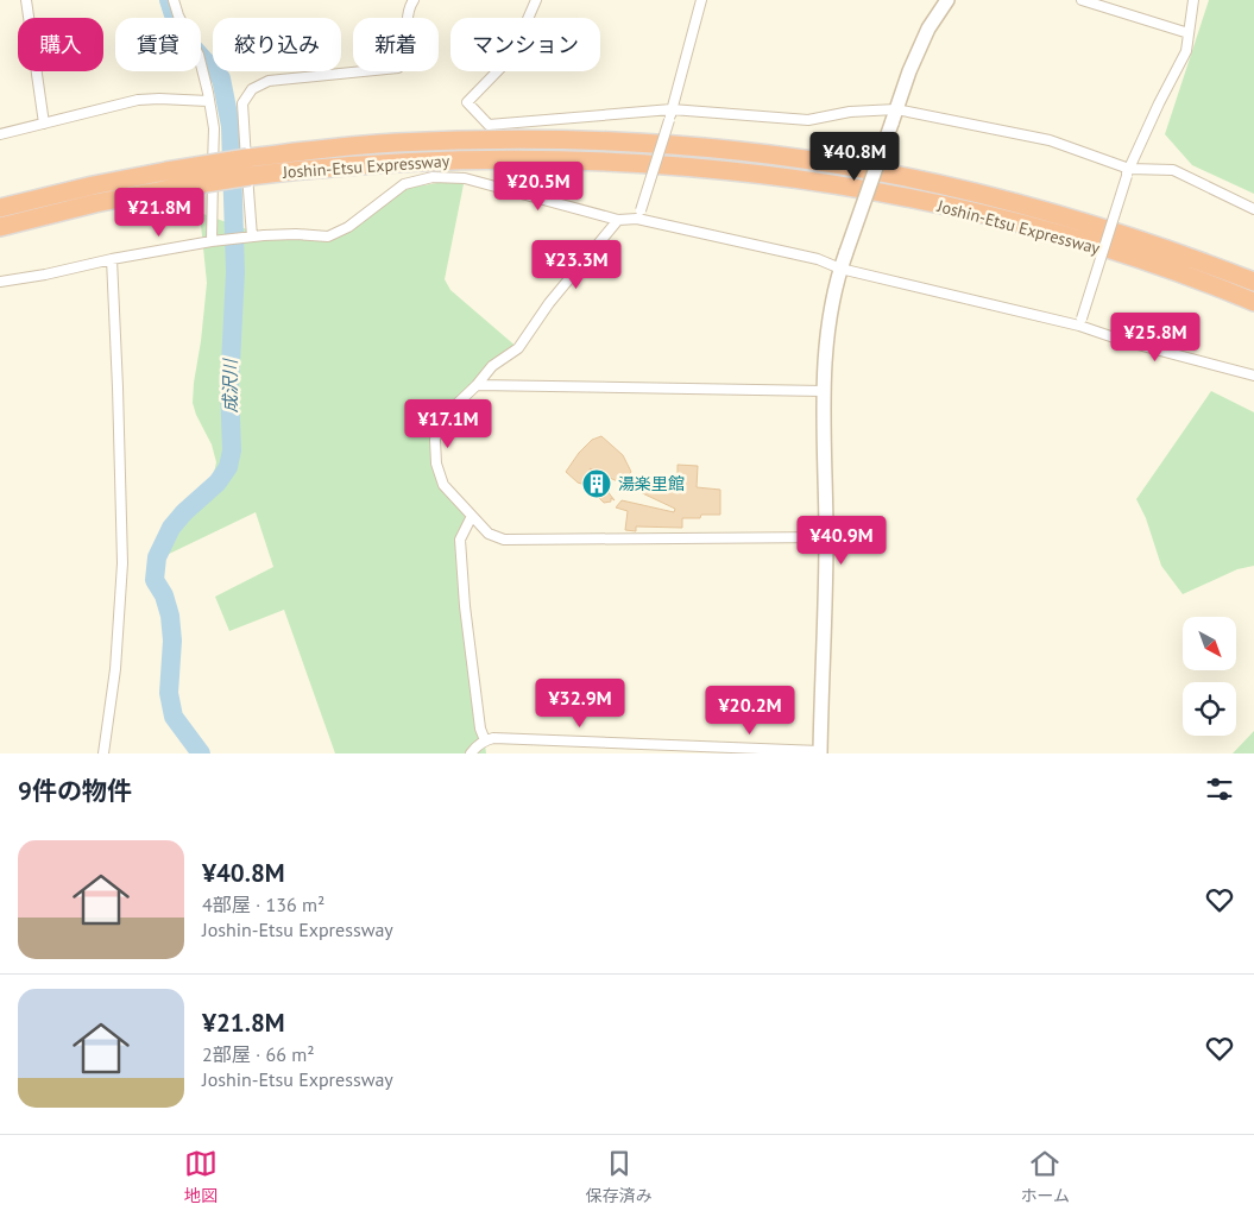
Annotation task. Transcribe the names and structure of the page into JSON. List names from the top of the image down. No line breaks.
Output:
{"streets":{"highway":["Joshin-Etsu Expressway"]},"water":["成沢川"],"places":{"building":["湯楽里館"]},"north":"bottom right","page":{"chip":["購入","賃貸","絞り込み","新着","マンション"],"price":["¥40.8M","¥20.5M","¥21.8M","¥23.3M","¥25.8M","¥17.1M","¥40.9M","¥32.9M","¥20.2M"],"heading":"9件の物件","list":[{"name":"¥40.8M","note":"4部屋 · 136 m² · Joshin-Etsu Expressway"},{"name":"¥21.8M","note":"2部屋 · 66 m² · Joshin-Etsu Expressway"}],"tabs":["地図","保存済み","ホーム"]}}
